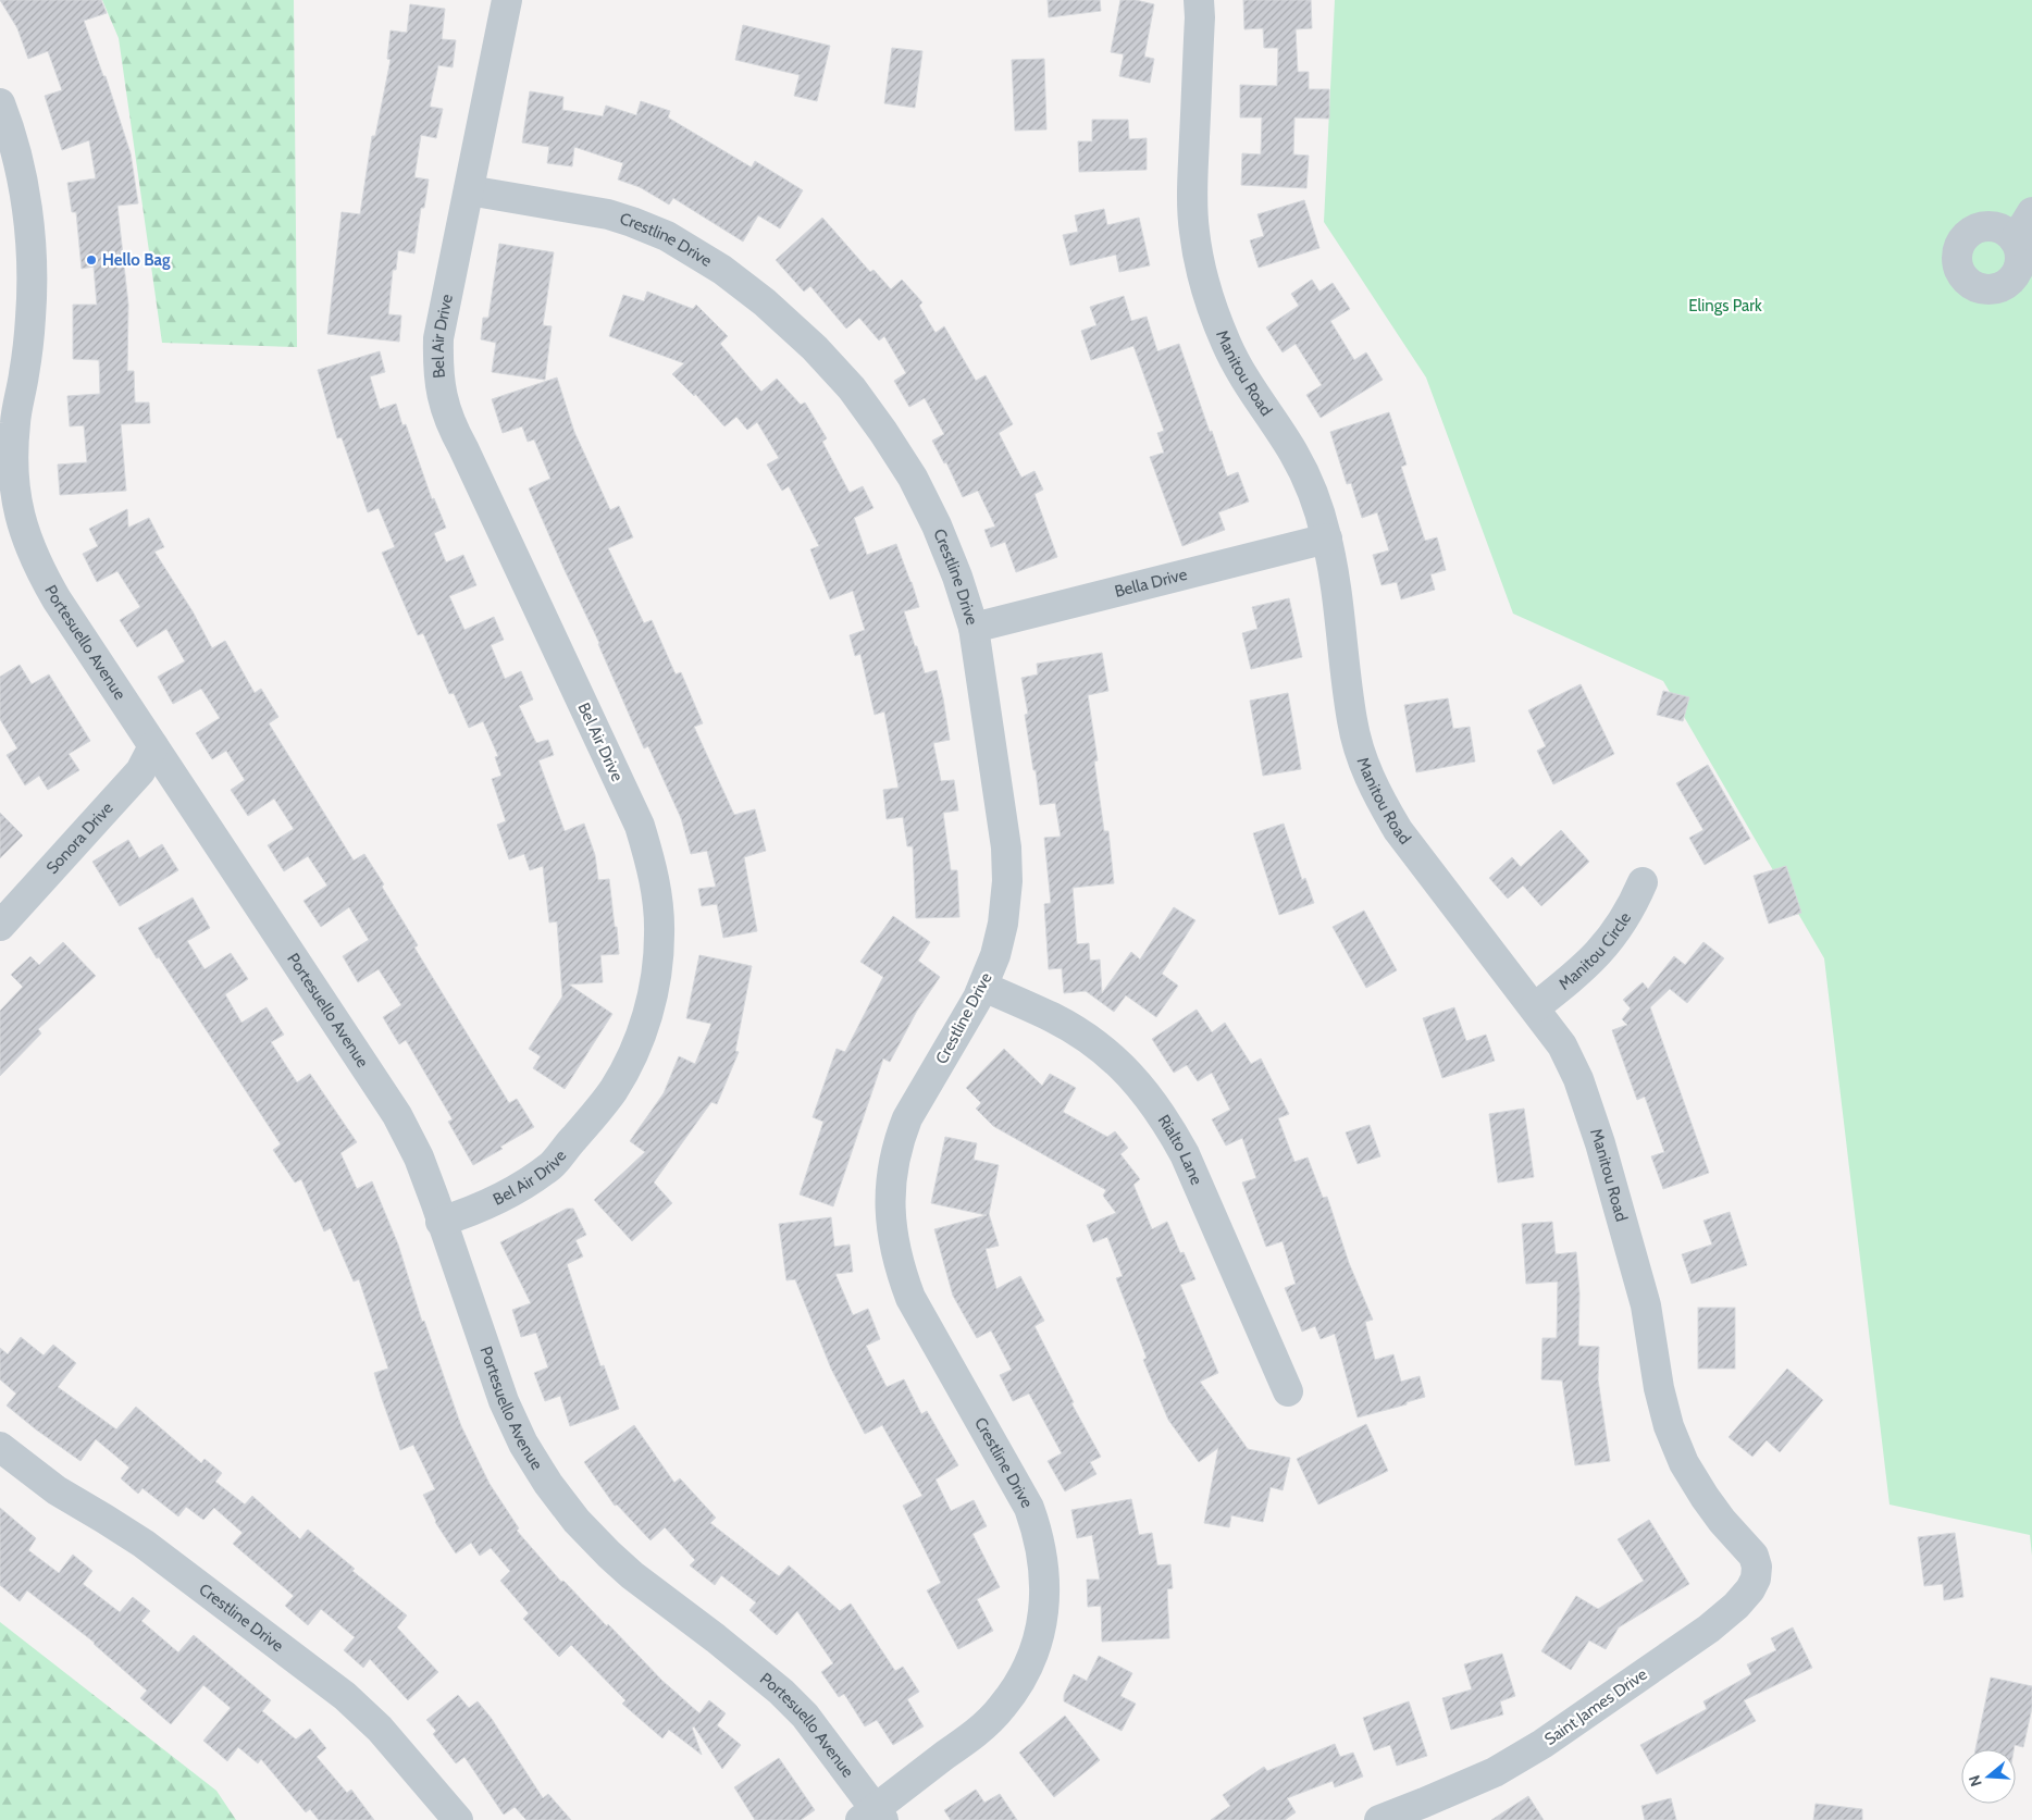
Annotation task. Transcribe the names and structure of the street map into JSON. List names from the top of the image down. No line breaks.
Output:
{"streets":{"street":["Crestline Drive","Bel Air Drive","Manitou Road","Bella Drive","Portesuello Avenue","Sonora Drive","Manitou Circle","Rialto Lane","Saint James Drive"]},"crossings":[["Crestline Drive","Bel Air Drive"],["Crestline Drive","Bella Drive"],["Crestline Drive","Portesuello Avenue"],["Crestline Drive","Rialto Lane"],["Bel Air Drive","Portesuello Avenue"],["Manitou Road","Bella Drive"],["Manitou Road","Manitou Circle"],["Manitou Road","Saint James Drive"],["Portesuello Avenue","Sonora Drive"]],"parks":["Elings Park"],"places":["Hello Bag"],"north":"left"}
